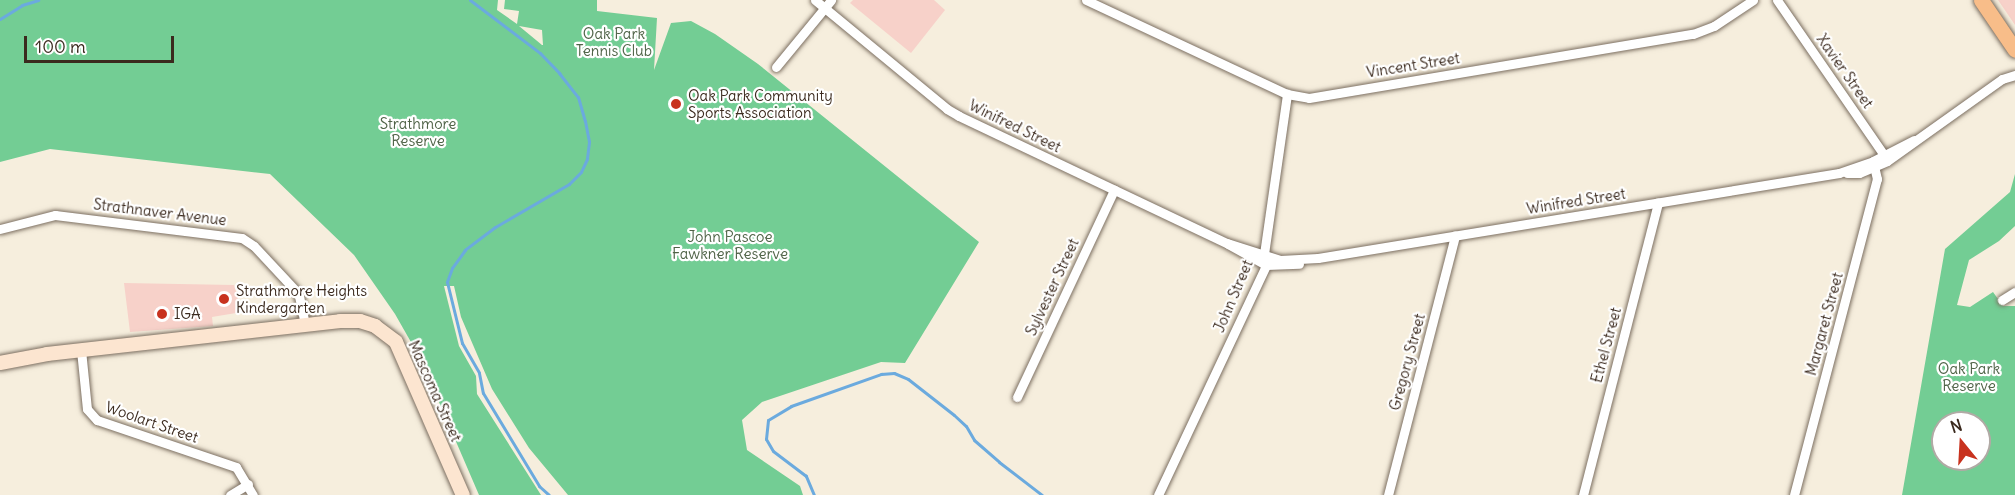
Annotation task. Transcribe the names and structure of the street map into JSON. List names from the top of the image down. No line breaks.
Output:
{"streets":{"main road":["Mascoma Street"],"street":["Vincent Street","Xavier Street","Winifred Street","Strathnaver Avenue","Sylvester Street","John Street","Margaret Street","Ethel Street","Gregory Street","Woolart Street"]},"crossings":[["Vincent Street","John Street"],["Xavier Street","Winifred Street"],["Winifred Street","Sylvester Street"],["Winifred Street","John Street"],["Winifred Street","Margaret Street"],["Winifred Street","Ethel Street"],["Winifred Street","Gregory Street"],["Strathnaver Avenue","Mascoma Street"],["Mascoma Street","Woolart Street"]],"parks":["Oak Park Tennis Club","Strathmore Reserve","John Pascoe Fawkner Reserve","Oak Park Reserve"],"places":["Oak Park Community Sports Association","Strathmore Heights Kindergarten","IGA"],"scale_bar":"100 m","north":"top"}
